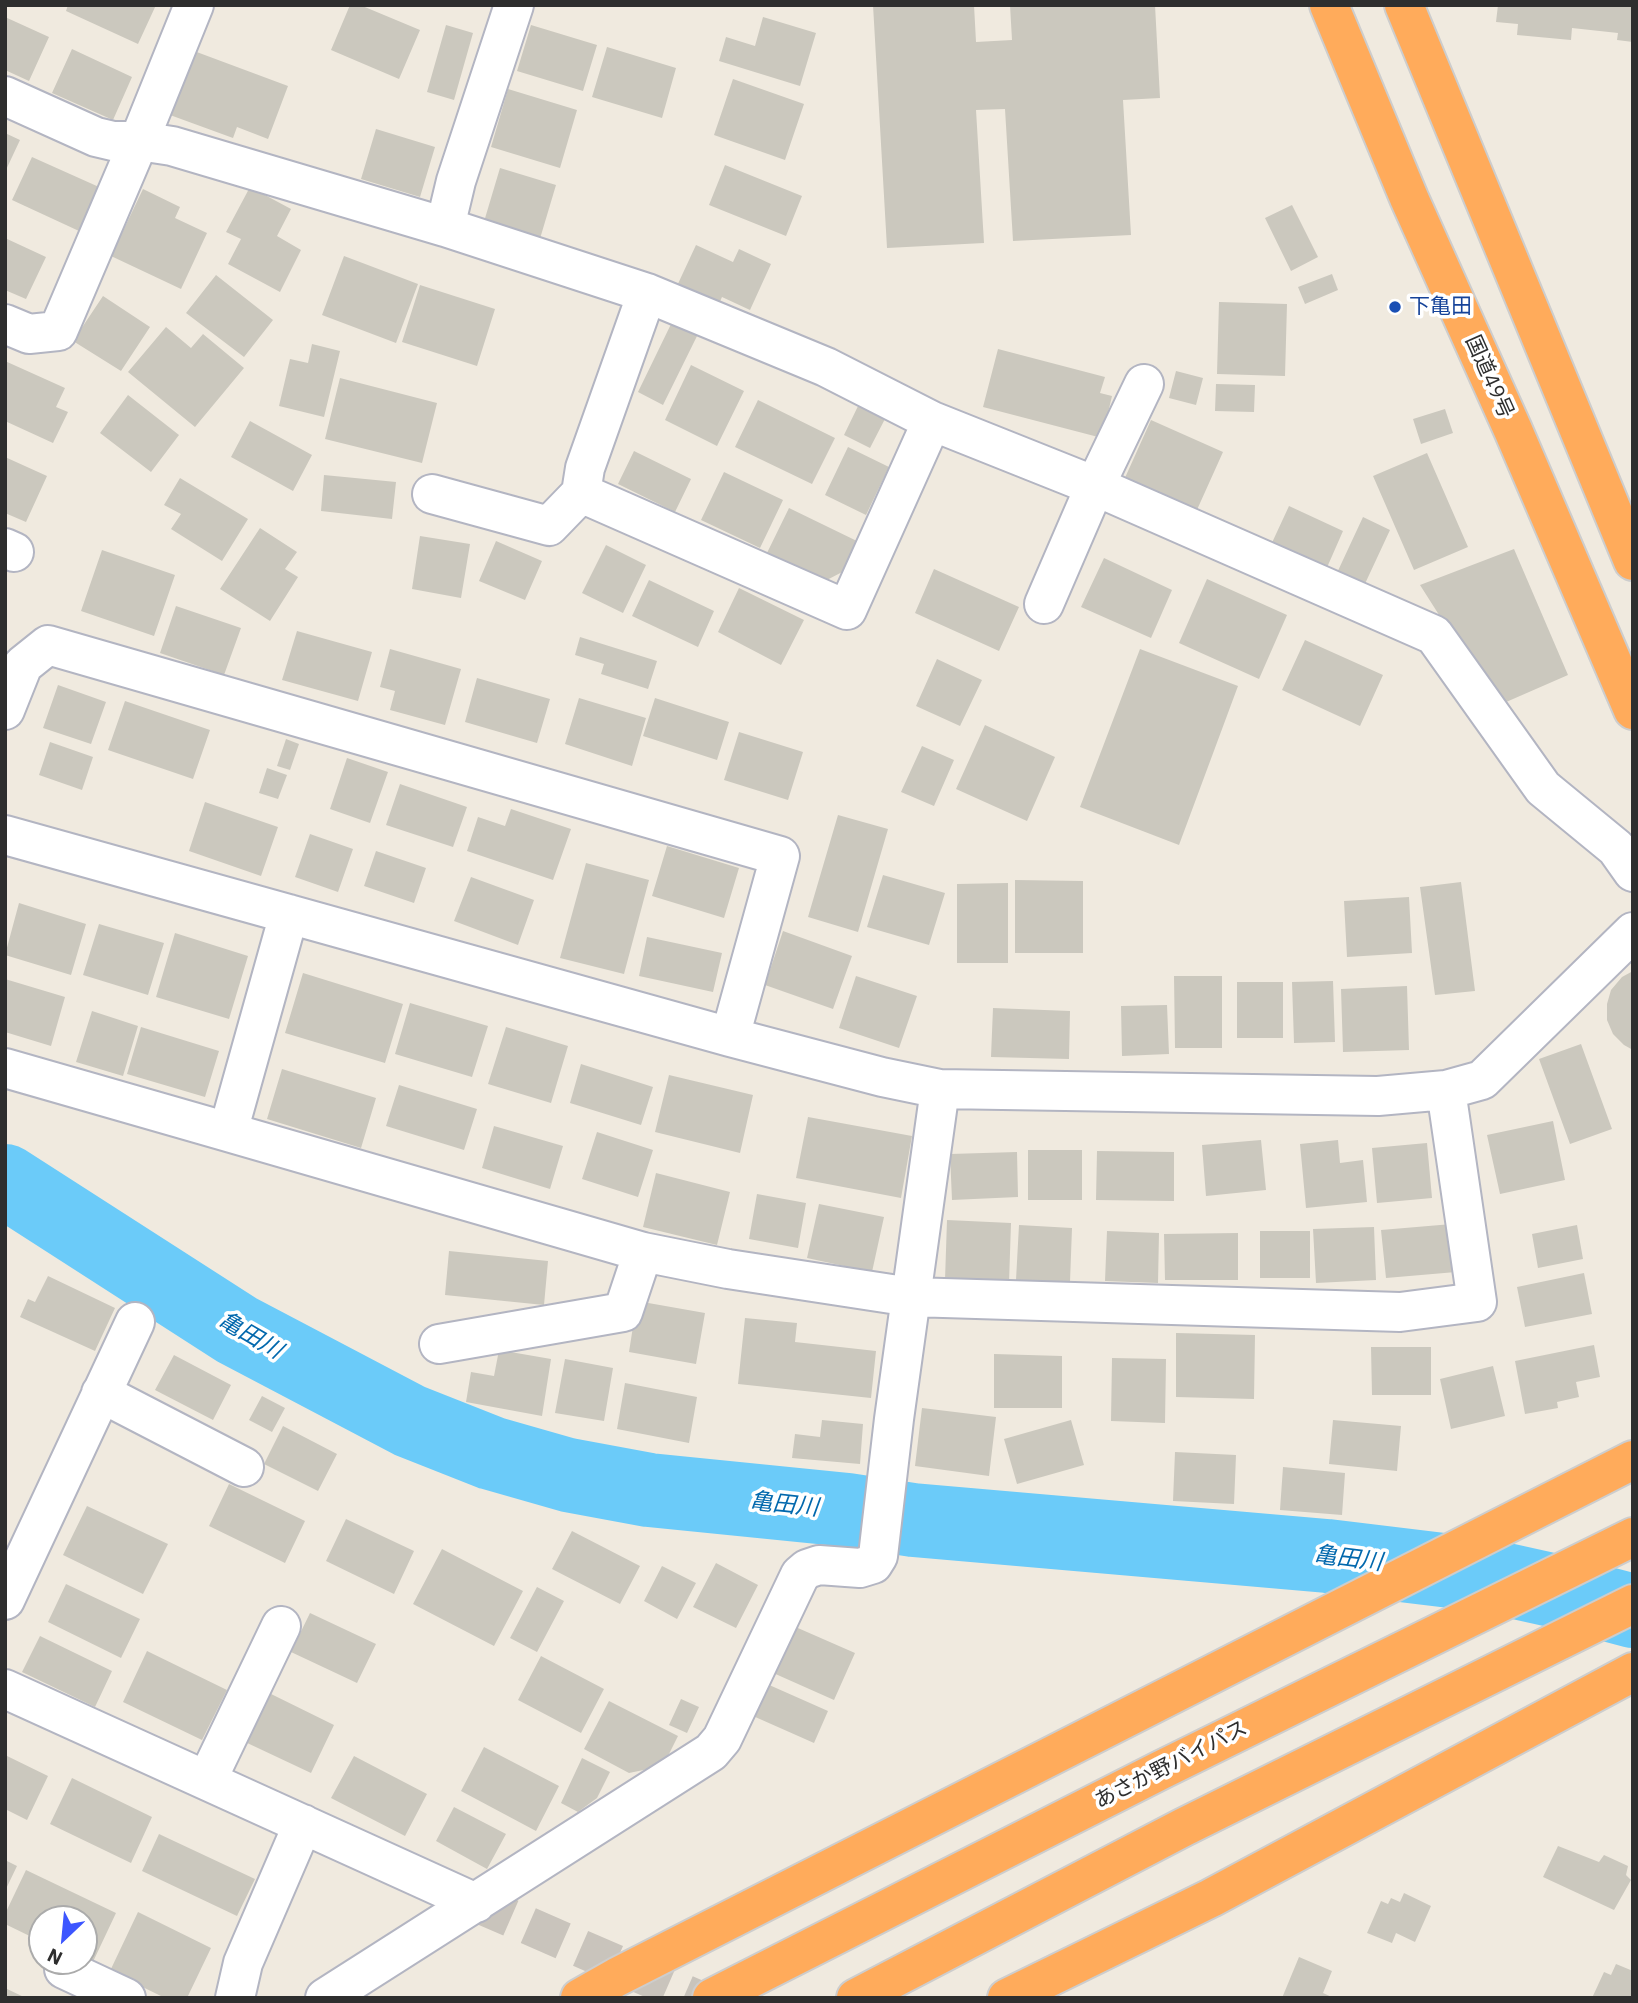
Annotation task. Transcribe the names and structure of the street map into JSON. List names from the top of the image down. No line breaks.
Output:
{"streets":{"highway":["国道49号","あさか野バイパス"]},"water":["亀田川"],"places":["下亀田"],"north":"bottom left"}
